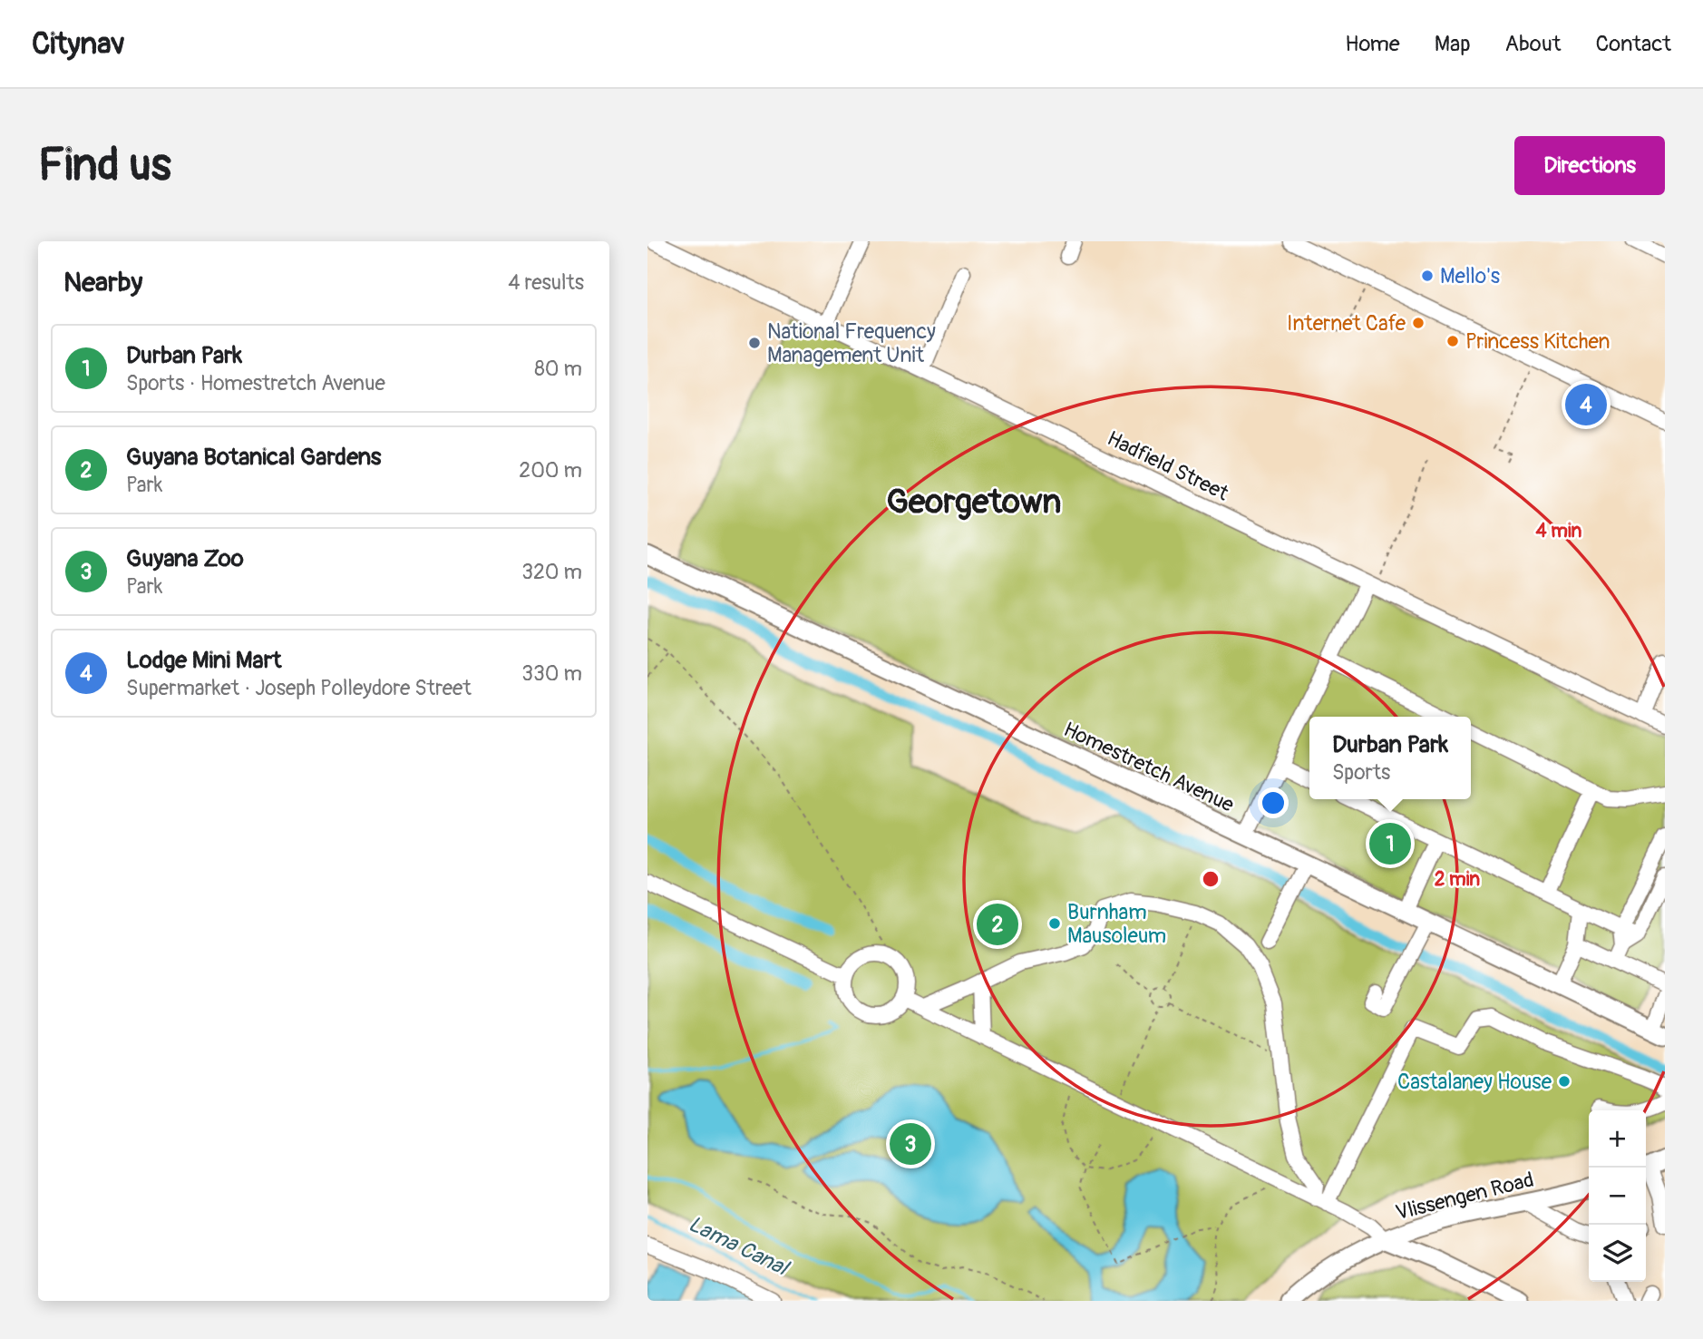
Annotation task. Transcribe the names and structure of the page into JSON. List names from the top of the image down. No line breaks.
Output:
{"streets":{"main road":["Homestretch Avenue","Vlissengen Road"],"street":["Hadfield Street"]},"districts":["Georgetown"],"water":["Lama Canal"],"places":["Mello's","Internet Cafe","Princess Kitchen","National Frequency Management Unit","Burnham Mausoleum","Castalaney House"],"page":{"header":"Citynav","nav":["Home","Map","About","Contact"],"buttons":"Directions","title":"Find us","heading":["Nearby","4 results"],"list":[{"mark":"1","name":"Durban Park","note":"Sports · Homestretch Avenue","value":"80 m"},{"mark":"2","name":"Guyana Botanical Gardens","note":"Park","value":"200 m"},{"mark":"3","name":"Guyana Zoo","note":"Park","value":"320 m"},{"mark":"4","name":"Lodge Mini Mart","note":"Supermarket · Joseph Polleydore Street","value":"330 m"}],"pins":["4","1","2","3"],"popup":["Durban Park","Sports"],"map_buttons":["+","−"]},"rings":["4 min","2 min"]}
